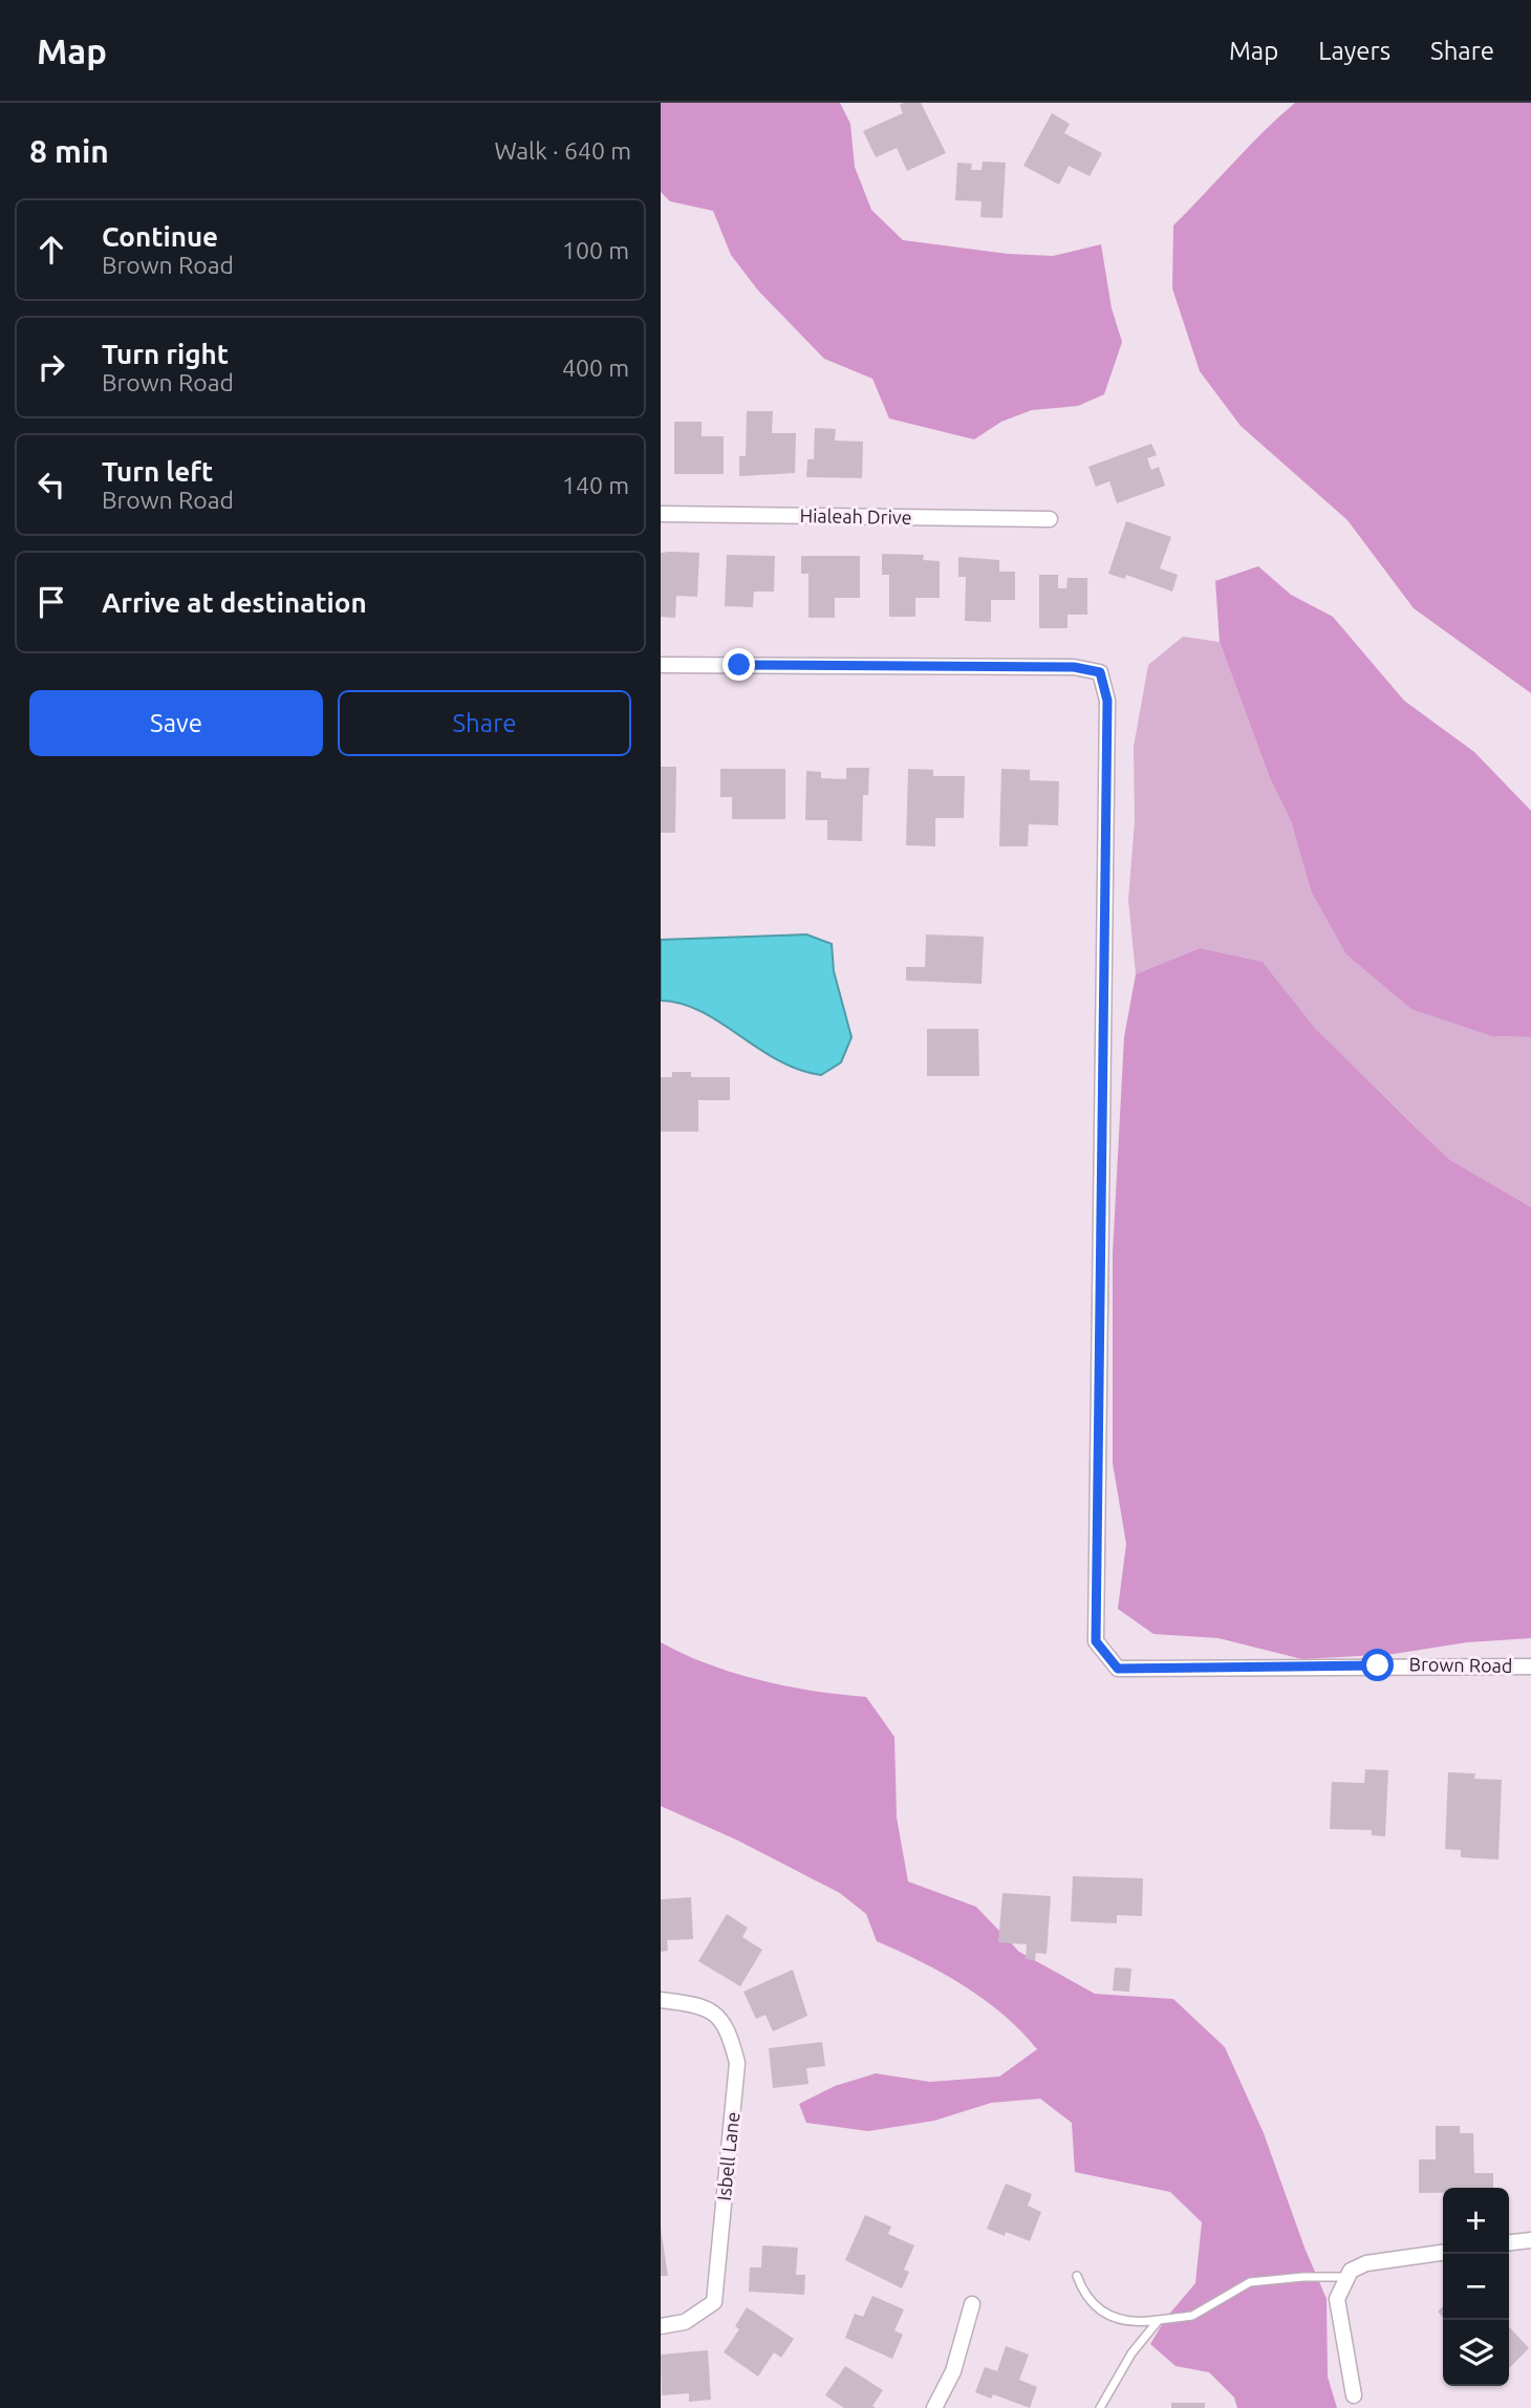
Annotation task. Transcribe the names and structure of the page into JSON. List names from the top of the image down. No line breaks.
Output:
{"streets":{"street":["Hialeah Drive","Brown Road","Isbell Lane"]},"page":{"header":"Map","nav":["Map","Layers","Share"],"heading":["8 min","Walk · 640 m"],"list":[["Continue","Brown Road","100 m"],["Turn right","Brown Road","400 m"],["Turn left","Brown Road","140 m"],"Arrive at destination"],"buttons":["Save","Share"],"map_buttons":["+","−"]}}
